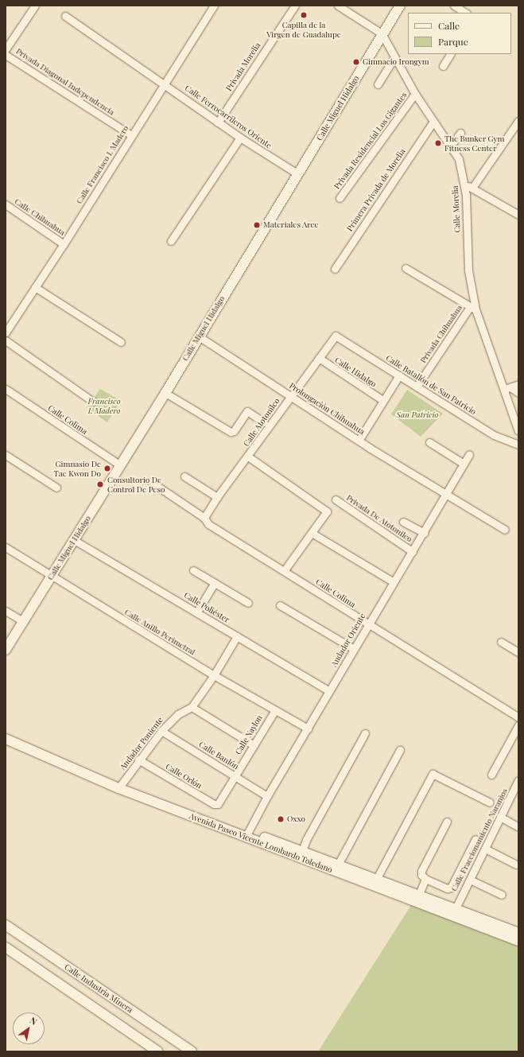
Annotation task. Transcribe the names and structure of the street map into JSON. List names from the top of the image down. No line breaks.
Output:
{"streets":{"main road":["Calle Miguel Hidalgo","Avenida Paseo Vicente Lombardo Toledano","Calle Industria Minera"],"street":["Privada Morelia","Privada Diagonal Independencia","Calle Ferrocarrileros Oriente","Privada Residencial Los Gigantes","Calle Francisco I. Madero","Primera Privada de Morelia","Calle Morelia","Calle Chihuahua","Privada Chihuahua","Calle Hidalgo","Calle Batallón de San Patricio","Prolongación Chihuahua","Calle Colima","Calle Atotonilco","Privada De Atotonilco","Calle Poliéster","Calle Anillo Perimetral","Andador Oriente","Calle Naylon","Andador Poniente","Calle Banlón","Calle Orlón","Calle Fraccionamiento Naranjos"]},"crossings":[["Privada Morelia","Calle Ferrocarrileros Oriente"],["Privada Diagonal Independencia","Calle Francisco I. Madero"],["Calle Miguel Hidalgo","Calle Ferrocarrileros Oriente"],["Calle Miguel Hidalgo","Calle Morelia"],["Calle Miguel Hidalgo","Prolongación Chihuahua"],["Calle Miguel Hidalgo","Calle Colima"],["Calle Miguel Hidalgo","Calle Poliéster"],["Calle Miguel Hidalgo","Calle Anillo Perimetral"],["Calle Ferrocarrileros Oriente","Calle Francisco I. Madero"],["Privada Residencial Los Gigantes","Calle Morelia"],["Calle Francisco I. Madero","Calle Chihuahua"],["Primera Privada de Morelia","Calle Morelia"],["Calle Morelia","Privada Chihuahua"],["Privada Chihuahua","Calle Batallón de San Patricio"],["Calle Hidalgo","Calle Atotonilco"],["Calle Batallón de San Patricio","Calle Atotonilco"],["Prolongación Chihuahua","Calle Atotonilco"],["Prolongación Chihuahua","Andador Oriente"],["Calle Colima","Calle Atotonilco"],["Calle Colima","Andador Oriente"],["Privada De Atotonilco","Andador Oriente"],["Calle Poliéster","Andador Oriente"],["Calle Poliéster","Andador Poniente"],["Calle Anillo Perimetral","Andador Oriente"],["Calle Anillo Perimetral","Calle Naylon"],["Calle Anillo Perimetral","Andador Poniente"],["Andador Oriente","Calle Banlón"],["Andador Oriente","Avenida Paseo Vicente Lombardo Toledano"],["Calle Naylon","Calle Banlón"],["Calle Naylon","Calle Orlón"],["Andador Poniente","Calle Banlón"],["Andador Poniente","Calle Orlón"],["Andador Poniente","Avenida Paseo Vicente Lombardo Toledano"],["Calle Fraccionamiento Naranjos","Avenida Paseo Vicente Lombardo Toledano"]],"parks":["Francisco I. Madero","San Patricio"],"places":["Capilla de la Virgen de Guadalupe","Gimnacio Irongym","The Bunker Gym Fitness Center","Materiales Arce","Gimnasio De Tae Kwon Do","Consultorio De Control De Peso","Oxxo"],"legend":["Calle","Parque"],"north":"top right"}
